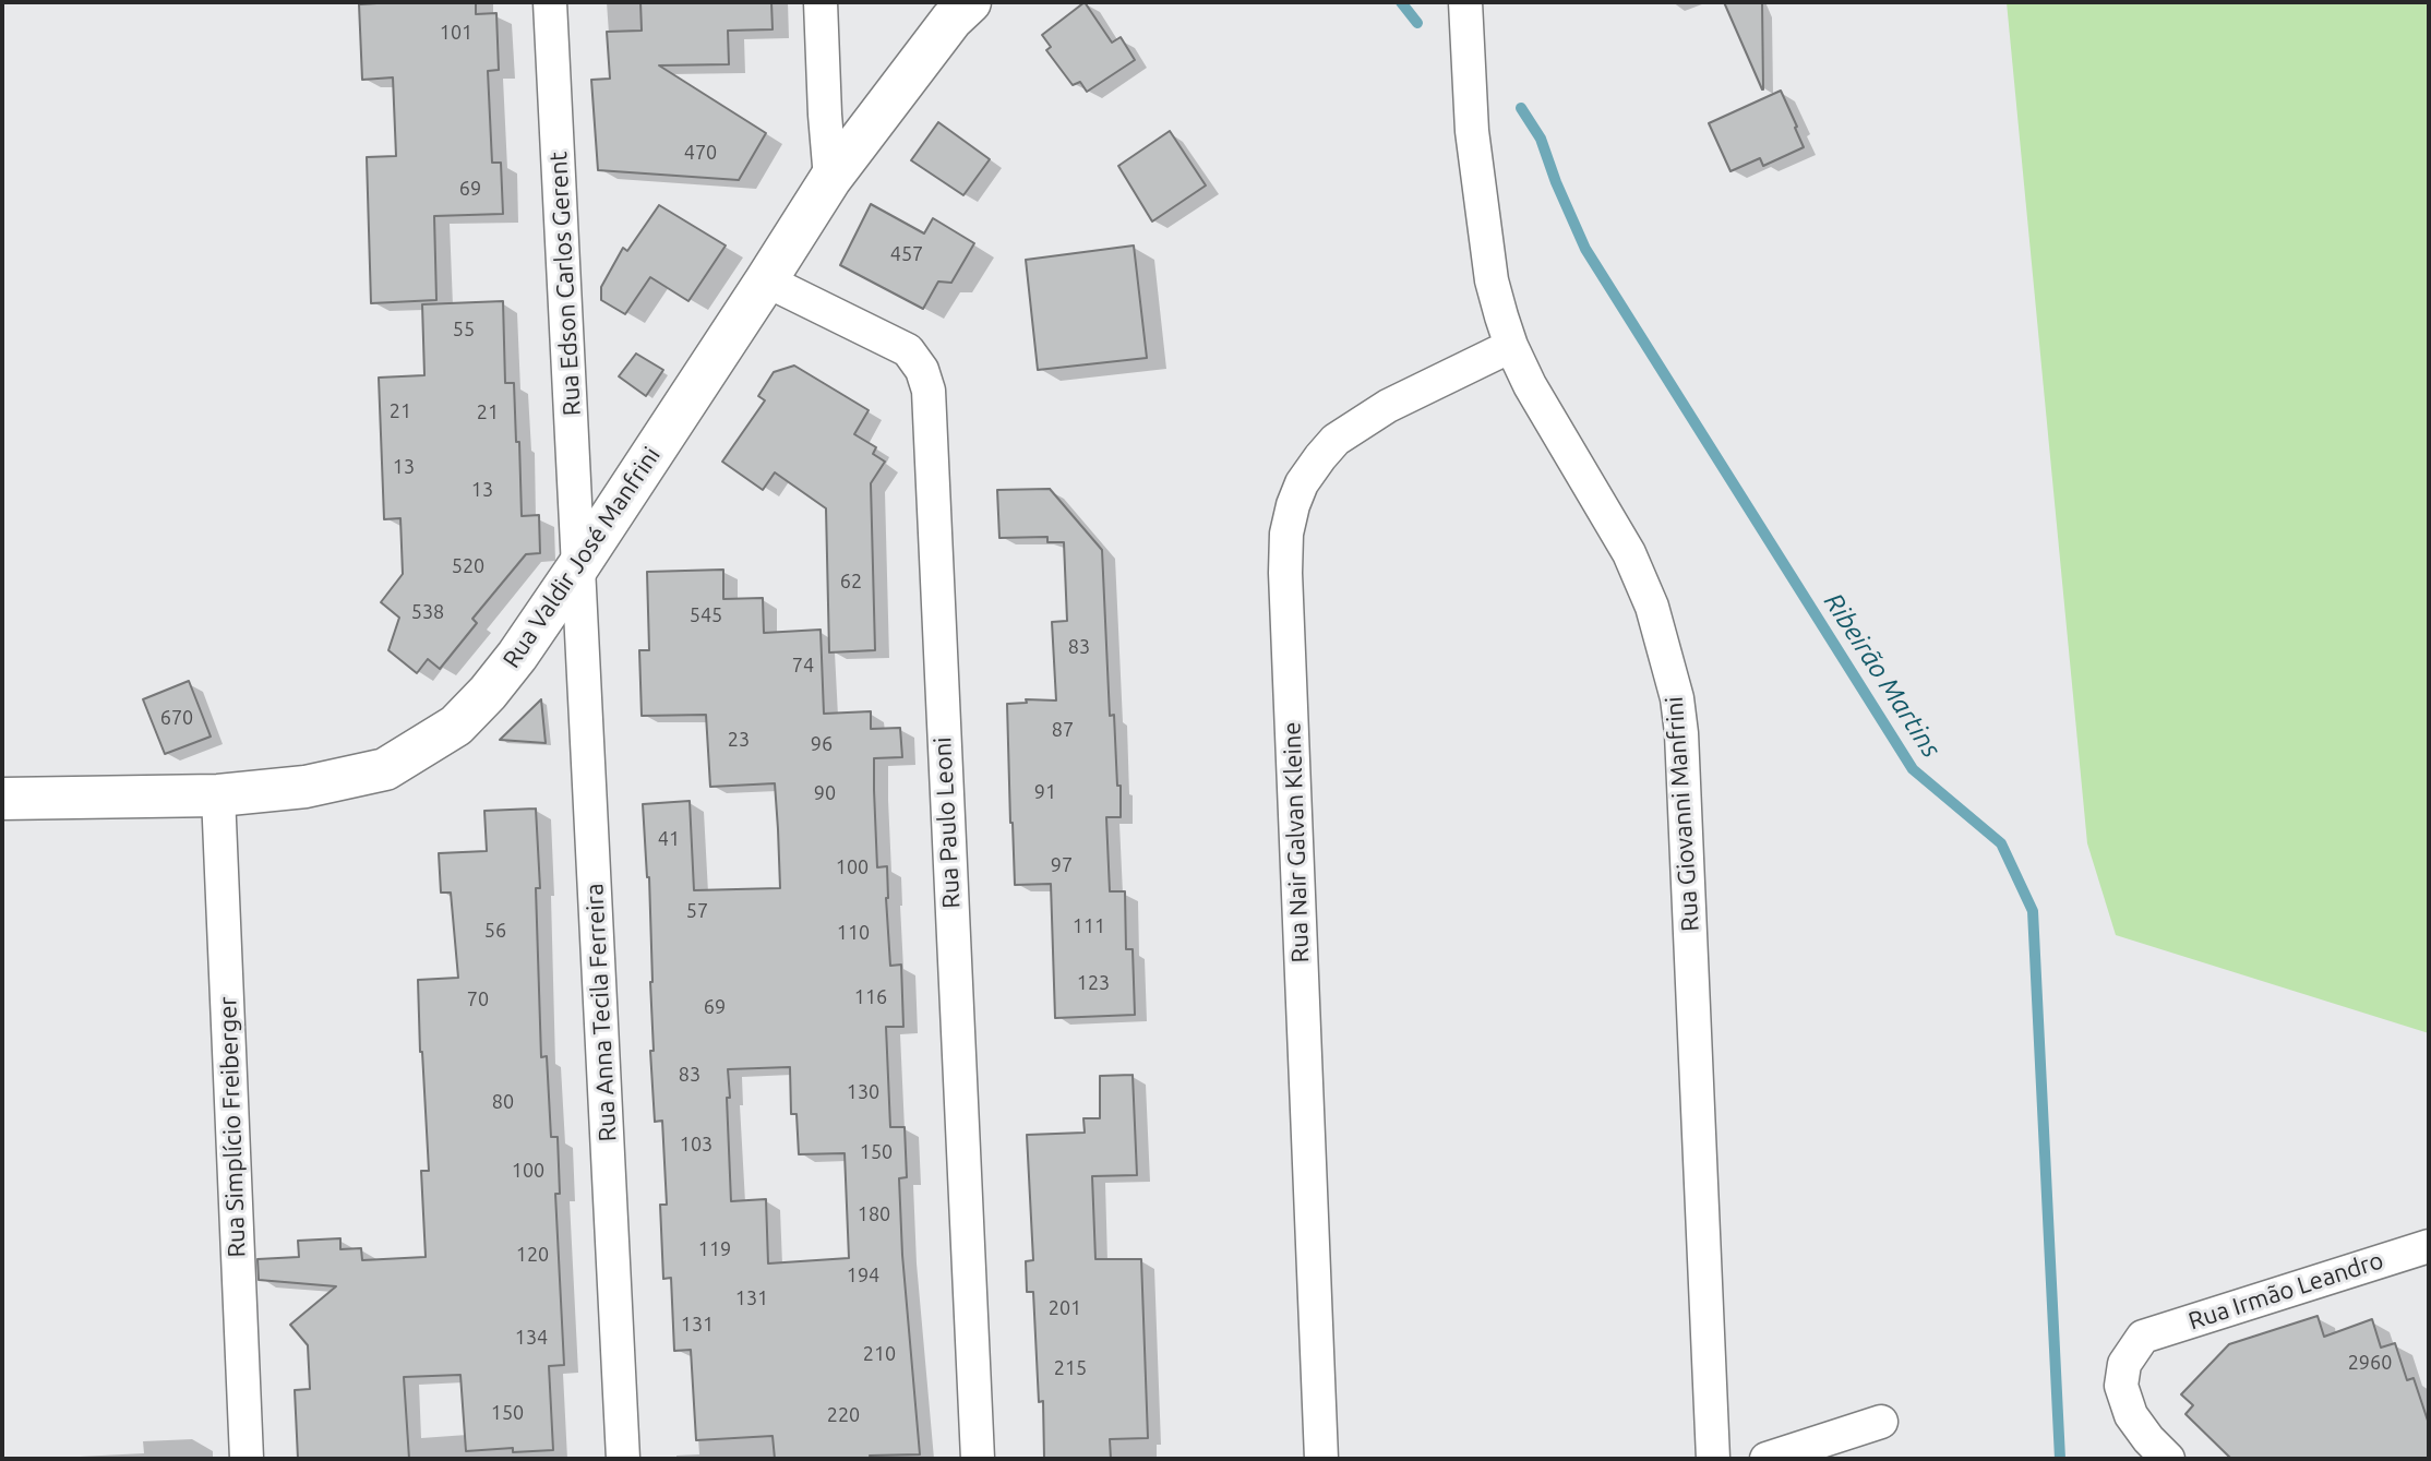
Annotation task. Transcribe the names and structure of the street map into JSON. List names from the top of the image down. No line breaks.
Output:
{"streets":{"street":["Rua Edson Carlos Gerent","Rua Valdir José Manfrini","Rua Giovanni Manfrini","Rua Paulo Leoni","Rua Nair Galvan Kleine","Rua Anna Tecila Ferreira","Rua Simplício Freiberger","Rua Irmão Leandro"]},"crossings":[["Rua Edson Carlos Gerent","Rua Valdir José Manfrini"],["Rua Edson Carlos Gerent","Rua Anna Tecila Ferreira"],["Rua Valdir José Manfrini","Rua Paulo Leoni"],["Rua Valdir José Manfrini","Rua Anna Tecila Ferreira"],["Rua Valdir José Manfrini","Rua Simplício Freiberger"],["Rua Giovanni Manfrini","Rua Nair Galvan Kleine"]],"water":["Ribeirão Martins"],"house_numbers":["101","470","69","457","55","21","21","13","13","520","62","538","545","83","74","670","87","23","96","91","90","41","97","100","57","111","56","110","123","116","70","69","83","130","80","103","150","100","180","119","120","194","131","201","131","134","210","2960","215","150","220"]}
